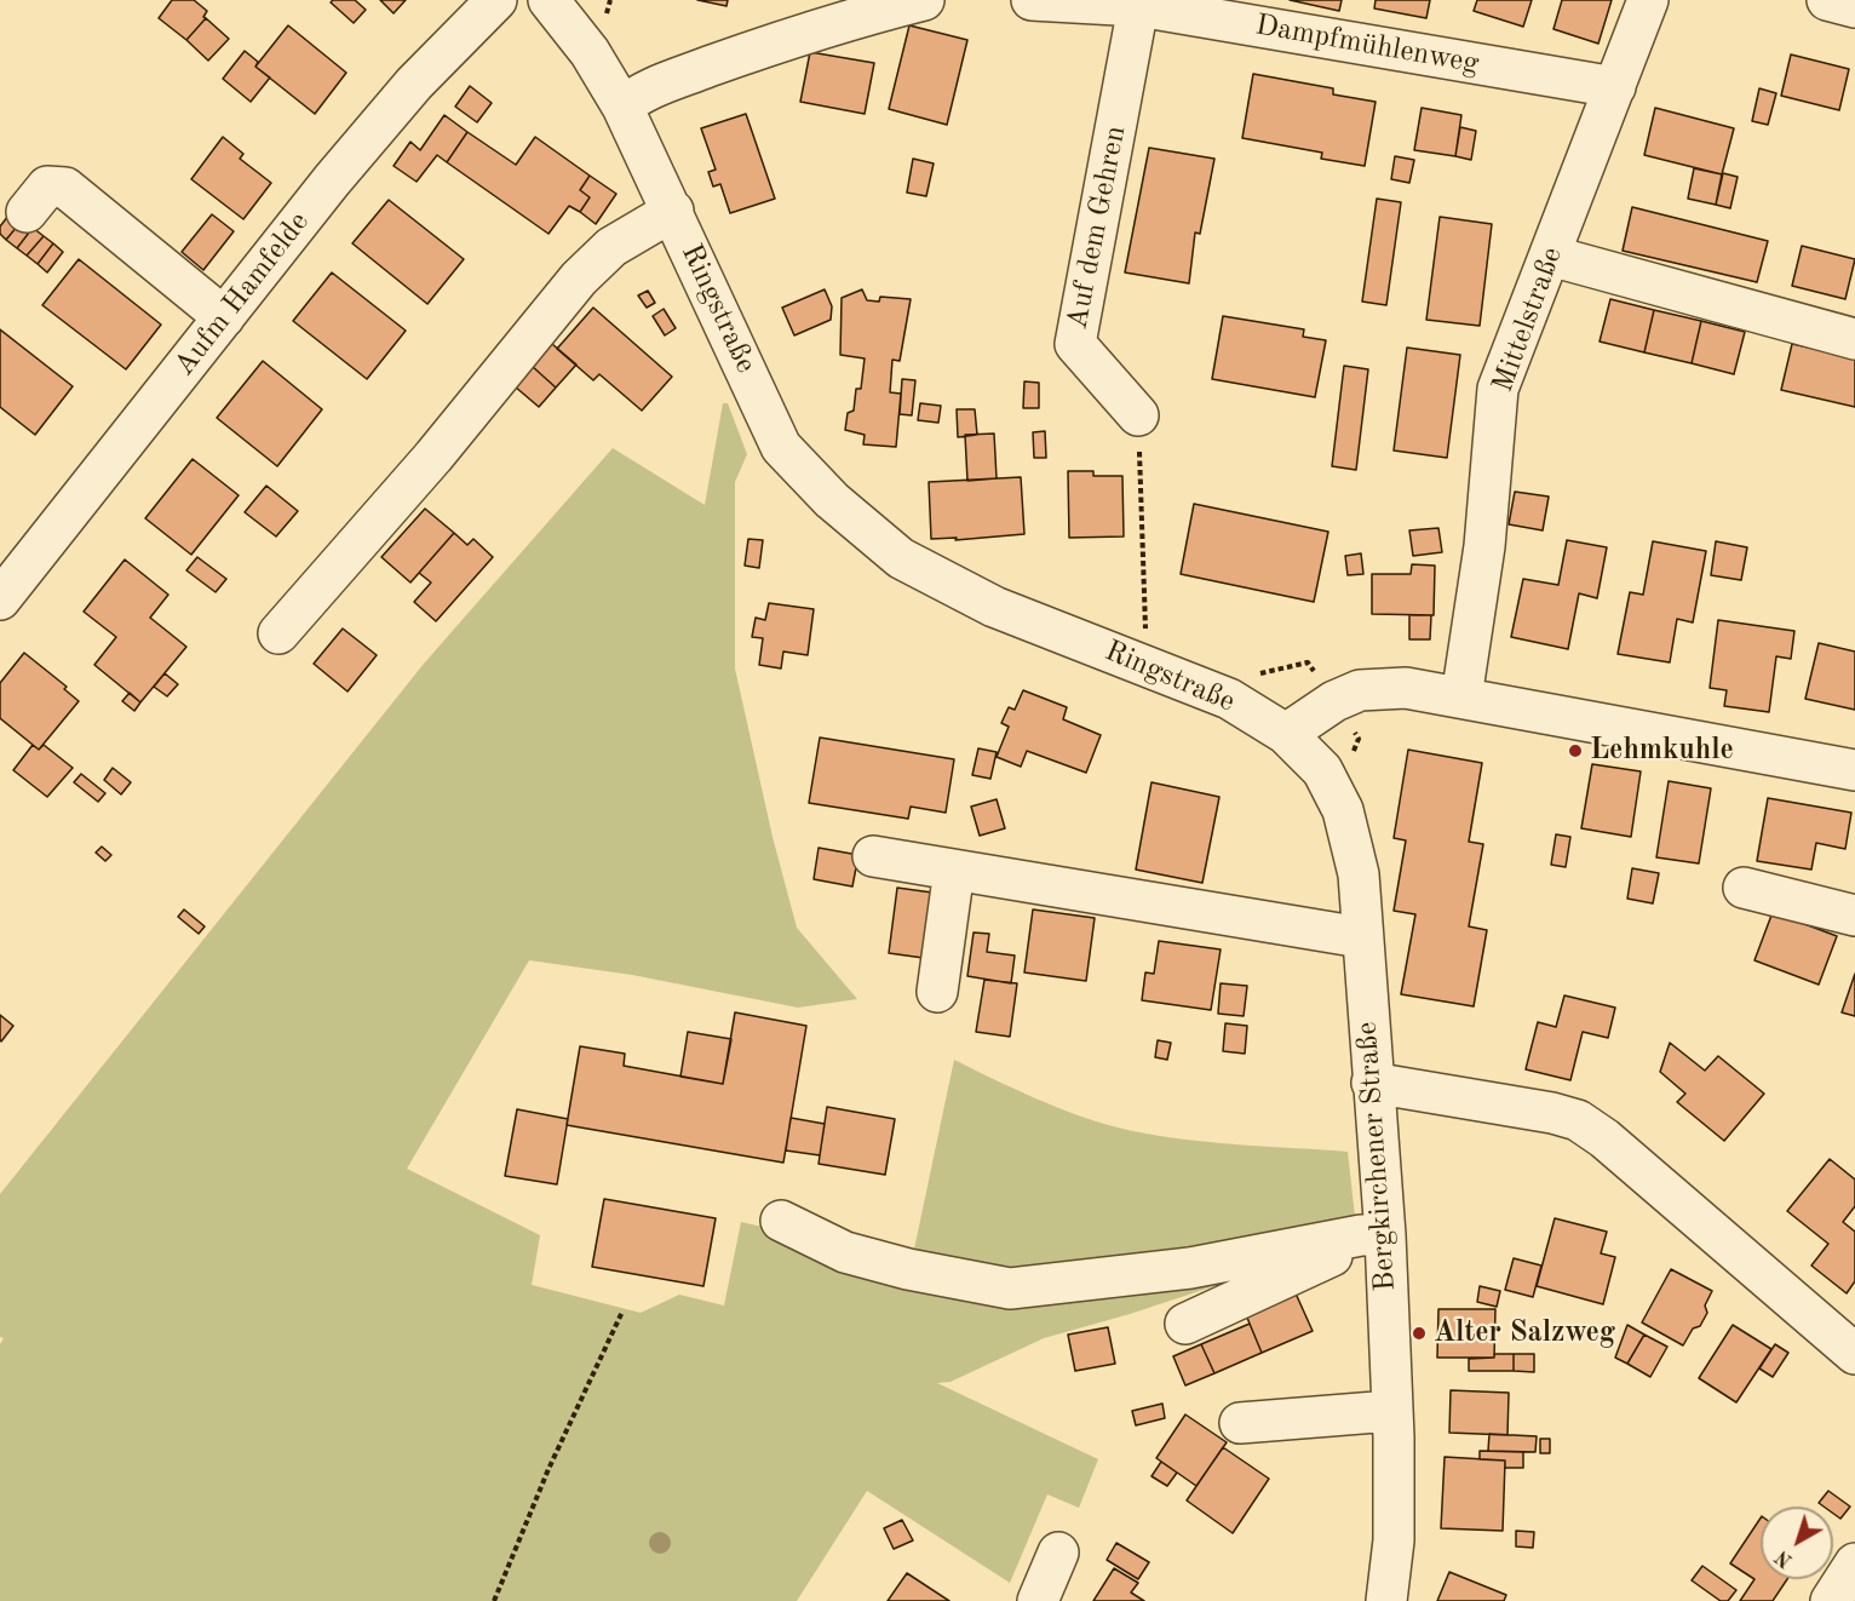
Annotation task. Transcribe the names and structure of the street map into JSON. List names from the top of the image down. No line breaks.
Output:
{"streets":{"street":["Dampfmühlenweg","Auf dem Gehren","Aufm Hamfelde","Ringstraße","Mittelstraße","Bergkirchener Straße"]},"crossings":[["Dampfmühlenweg","Auf dem Gehren"],["Dampfmühlenweg","Mittelstraße"],["Ringstraße","Bergkirchener Straße"]],"places":["Lehmkuhle","Alter Salzweg"],"north":"bottom left"}
